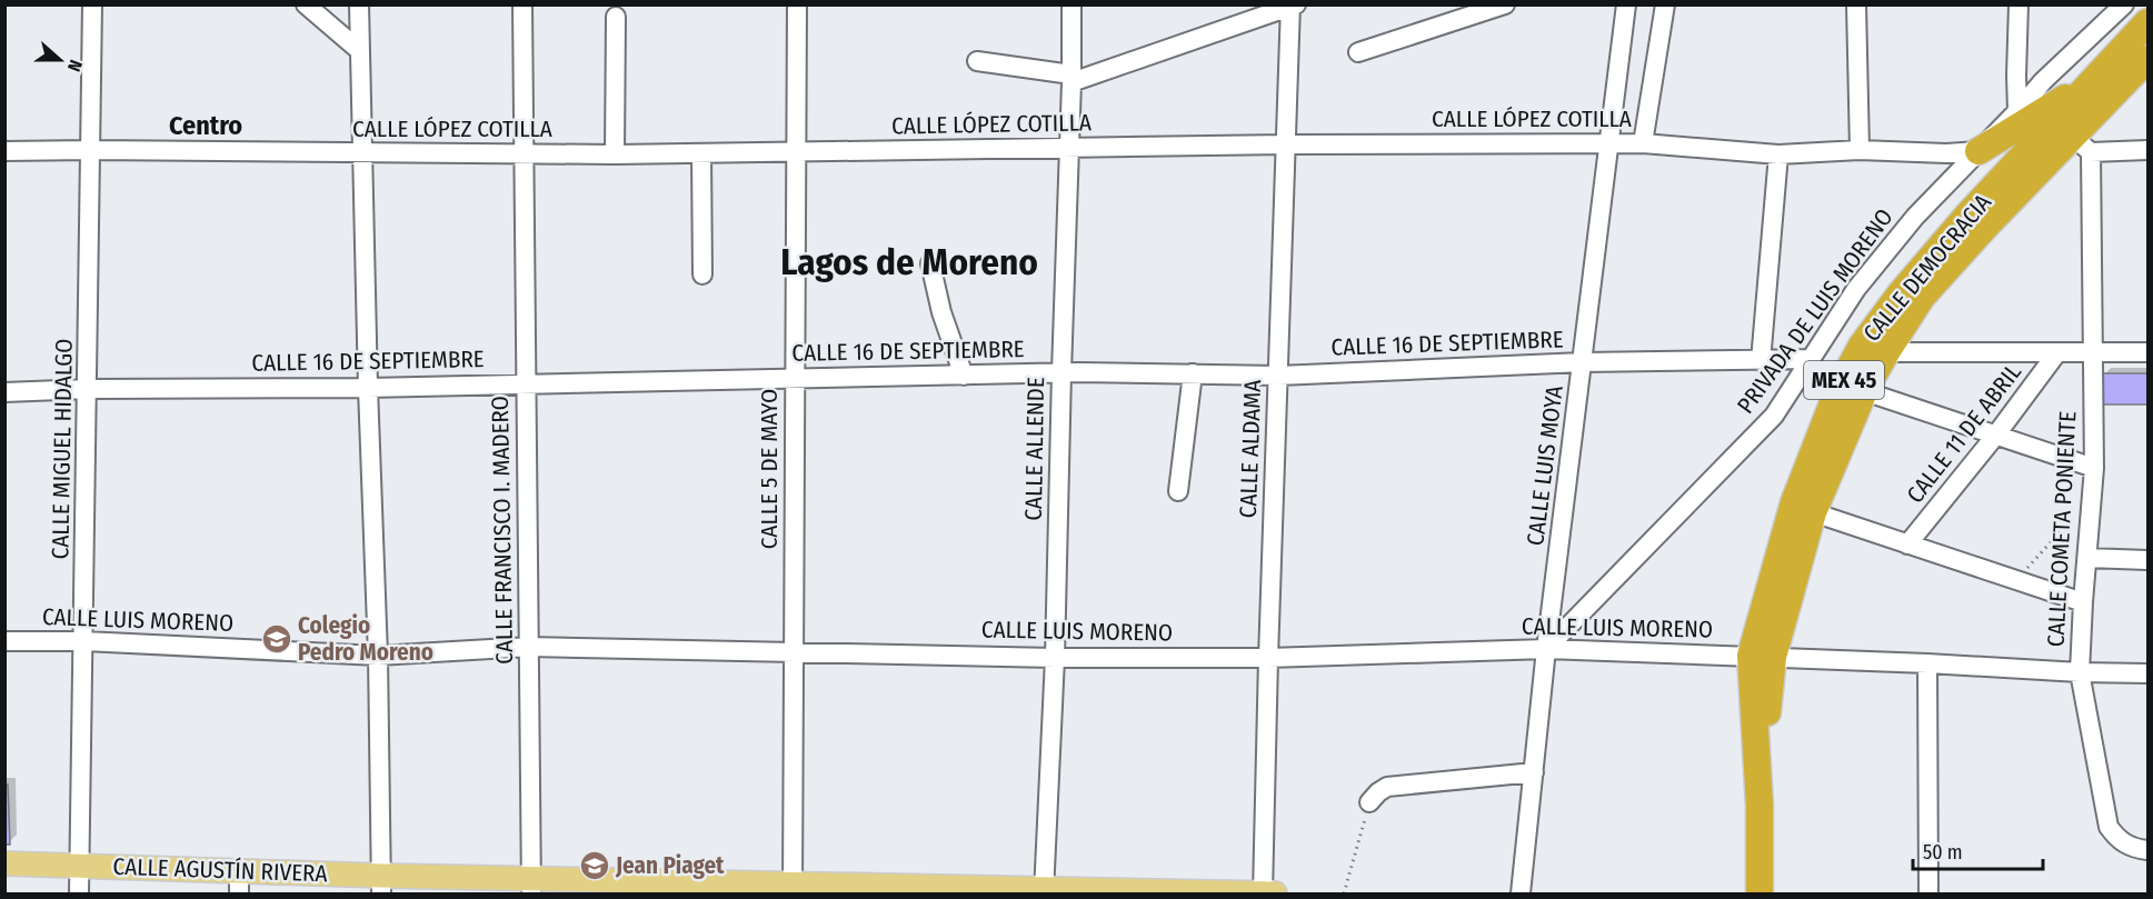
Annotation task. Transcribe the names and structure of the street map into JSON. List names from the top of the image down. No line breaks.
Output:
{"streets":{"highway":["CALLE DEMOCRACIA","MEX 45"],"main road":["CALLE AGUSTÍN RIVERA"],"street":["CALLE LÓPEZ COTILLA","PRIVADA DE LUIS MORENO","CALLE 16 DE SEPTIEMBRE","CALLE 11 DE ABRIL","CALLE MIGUEL HIDALGO","CALLE ALLENDE","CALLE ALDAMA","CALLE LUIS MOYA","CALLE 5 DE MAYO","CALLE COMETA PONIENTE","CALLE FRANCISCO I. MADERO","CALLE LUIS MORENO"]},"crossings":[["CALLE LÓPEZ COTILLA","PRIVADA DE LUIS MORENO"],["CALLE LÓPEZ COTILLA","CALLE MIGUEL HIDALGO"],["CALLE LÓPEZ COTILLA","CALLE ALLENDE"],["CALLE LÓPEZ COTILLA","CALLE ALDAMA"],["CALLE LÓPEZ COTILLA","CALLE LUIS MOYA"],["CALLE LÓPEZ COTILLA","CALLE 5 DE MAYO"],["CALLE LÓPEZ COTILLA","CALLE FRANCISCO I. MADERO"],["CALLE DEMOCRACIA","MEX 45"],["CALLE DEMOCRACIA","CALLE COMETA PONIENTE"],["CALLE DEMOCRACIA","CALLE LUIS MORENO"],["PRIVADA DE LUIS MORENO","CALLE 16 DE SEPTIEMBRE"],["PRIVADA DE LUIS MORENO","CALLE LUIS MOYA"],["PRIVADA DE LUIS MORENO","CALLE LUIS MORENO"],["CALLE 16 DE SEPTIEMBRE","CALLE MIGUEL HIDALGO"],["CALLE 16 DE SEPTIEMBRE","CALLE ALLENDE"],["CALLE 16 DE SEPTIEMBRE","CALLE ALDAMA"],["CALLE 16 DE SEPTIEMBRE","CALLE LUIS MOYA"],["CALLE 16 DE SEPTIEMBRE","CALLE 5 DE MAYO"],["CALLE 16 DE SEPTIEMBRE","CALLE FRANCISCO I. MADERO"],["CALLE MIGUEL HIDALGO","CALLE LUIS MORENO"],["CALLE MIGUEL HIDALGO","CALLE AGUSTÍN RIVERA"],["CALLE ALLENDE","CALLE LUIS MORENO"],["CALLE ALLENDE","CALLE AGUSTÍN RIVERA"],["CALLE ALDAMA","CALLE LUIS MORENO"],["CALLE ALDAMA","CALLE AGUSTÍN RIVERA"],["CALLE LUIS MOYA","CALLE LUIS MORENO"],["CALLE 5 DE MAYO","CALLE LUIS MORENO"],["CALLE 5 DE MAYO","CALLE AGUSTÍN RIVERA"],["CALLE COMETA PONIENTE","CALLE LUIS MORENO"],["CALLE FRANCISCO I. MADERO","CALLE LUIS MORENO"],["CALLE FRANCISCO I. MADERO","CALLE AGUSTÍN RIVERA"]],"districts":["Centro","Lagos de Moreno"],"places":{"school or university":["Colegio Pedro Moreno","Jean Piaget"]},"scale_bar":"50 m","north":"right"}
